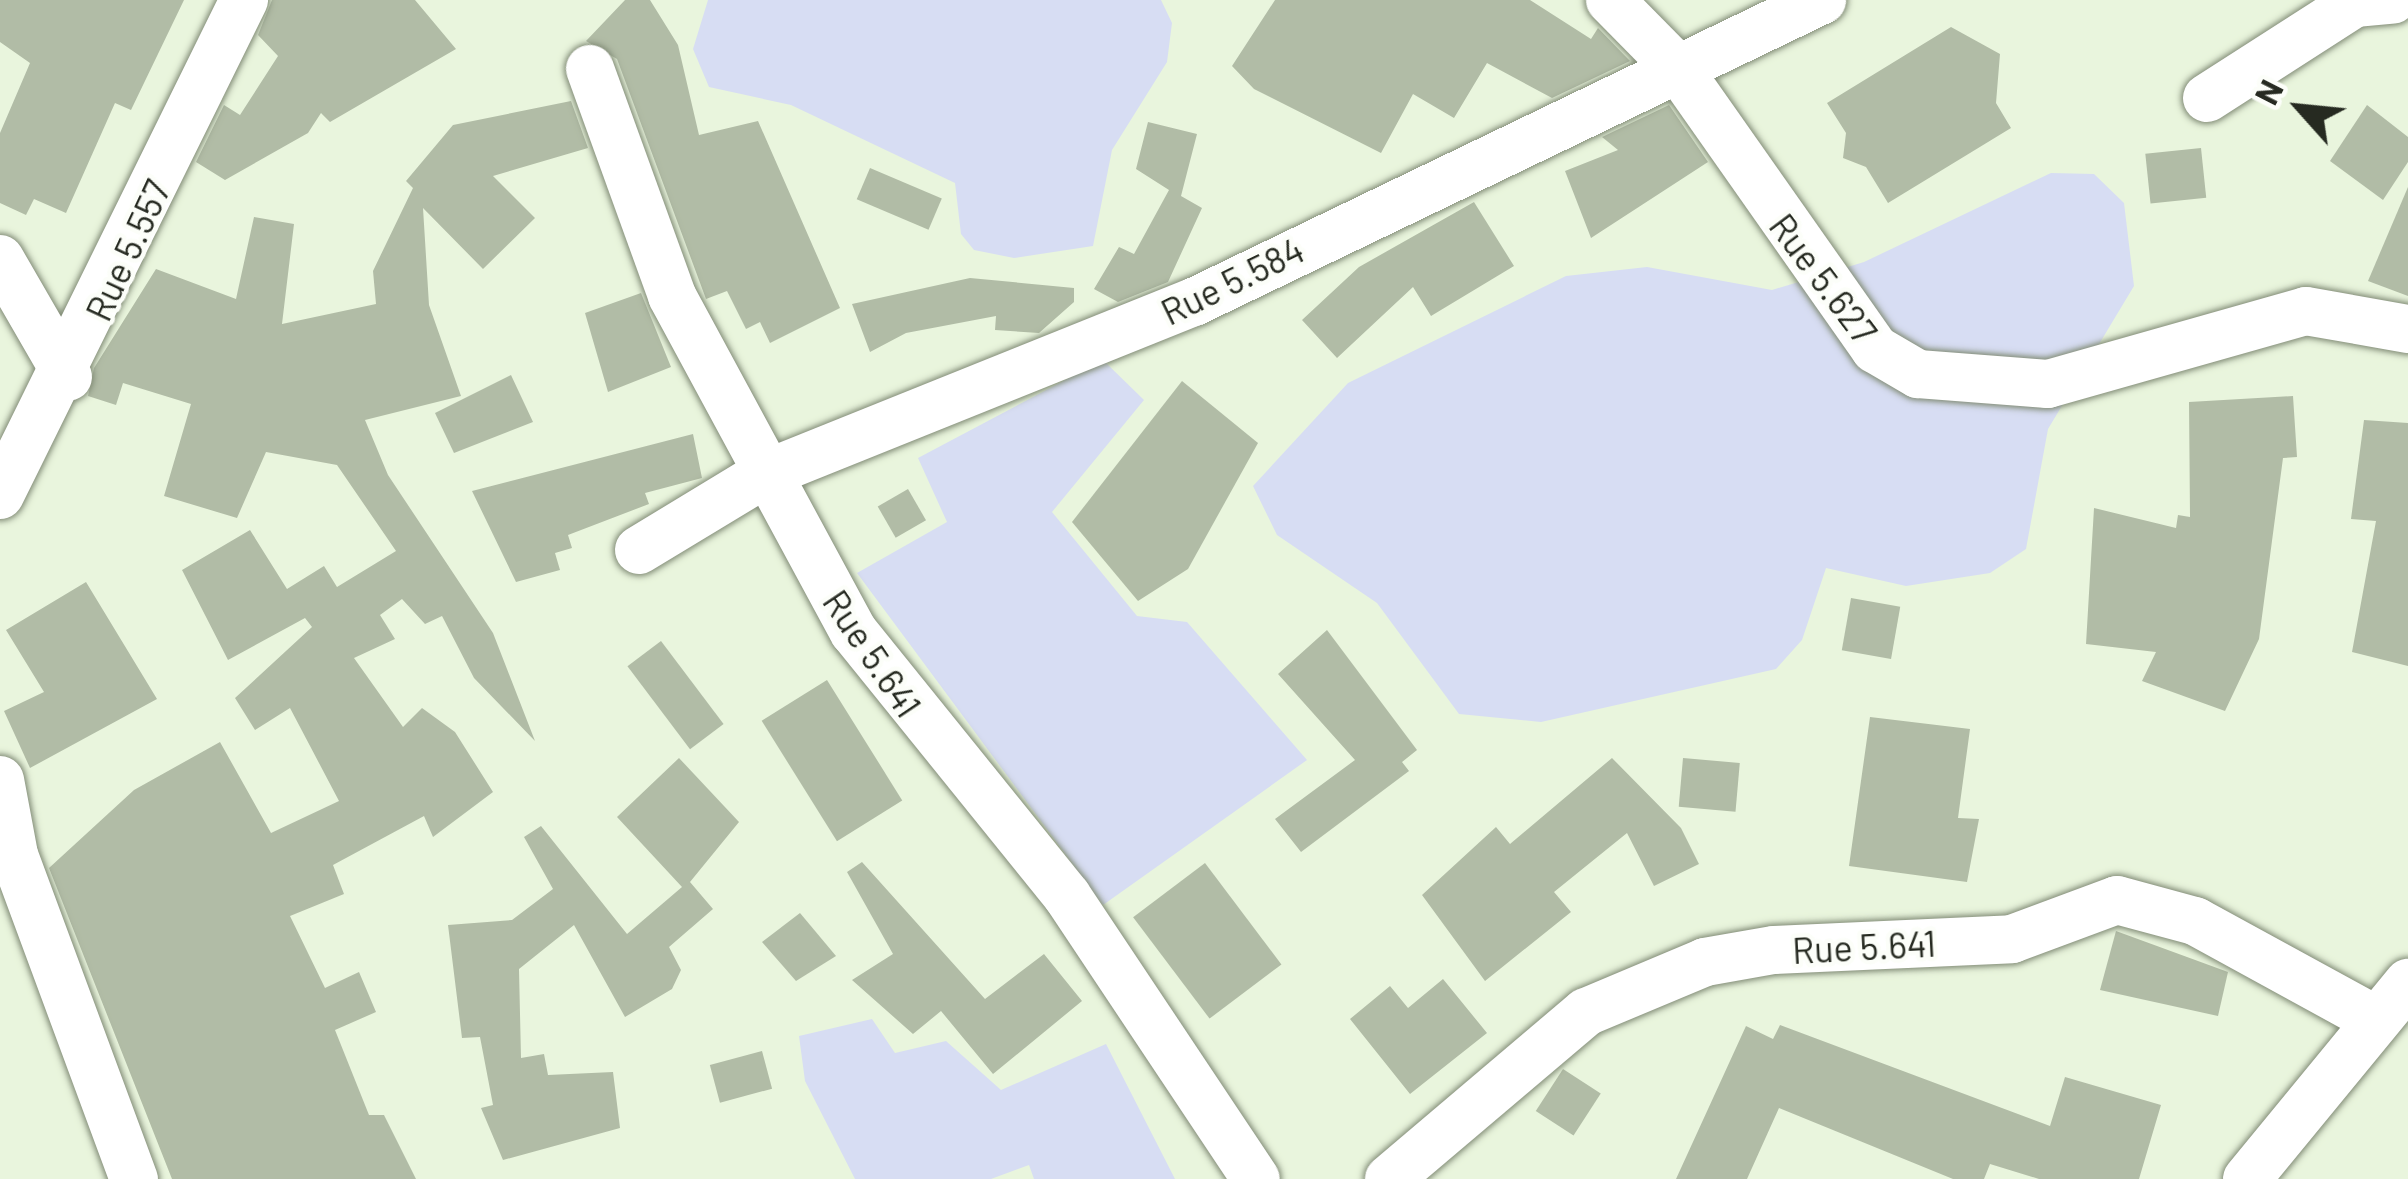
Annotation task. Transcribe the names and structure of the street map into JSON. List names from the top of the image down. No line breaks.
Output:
{"streets":{"street":["Rue 5.557","Rue 5.627","Rue 5.584","Rue 5.641"]},"crossings":[["Rue 5.627","Rue 5.584"],["Rue 5.584","Rue 5.641"]],"north":"top left"}
